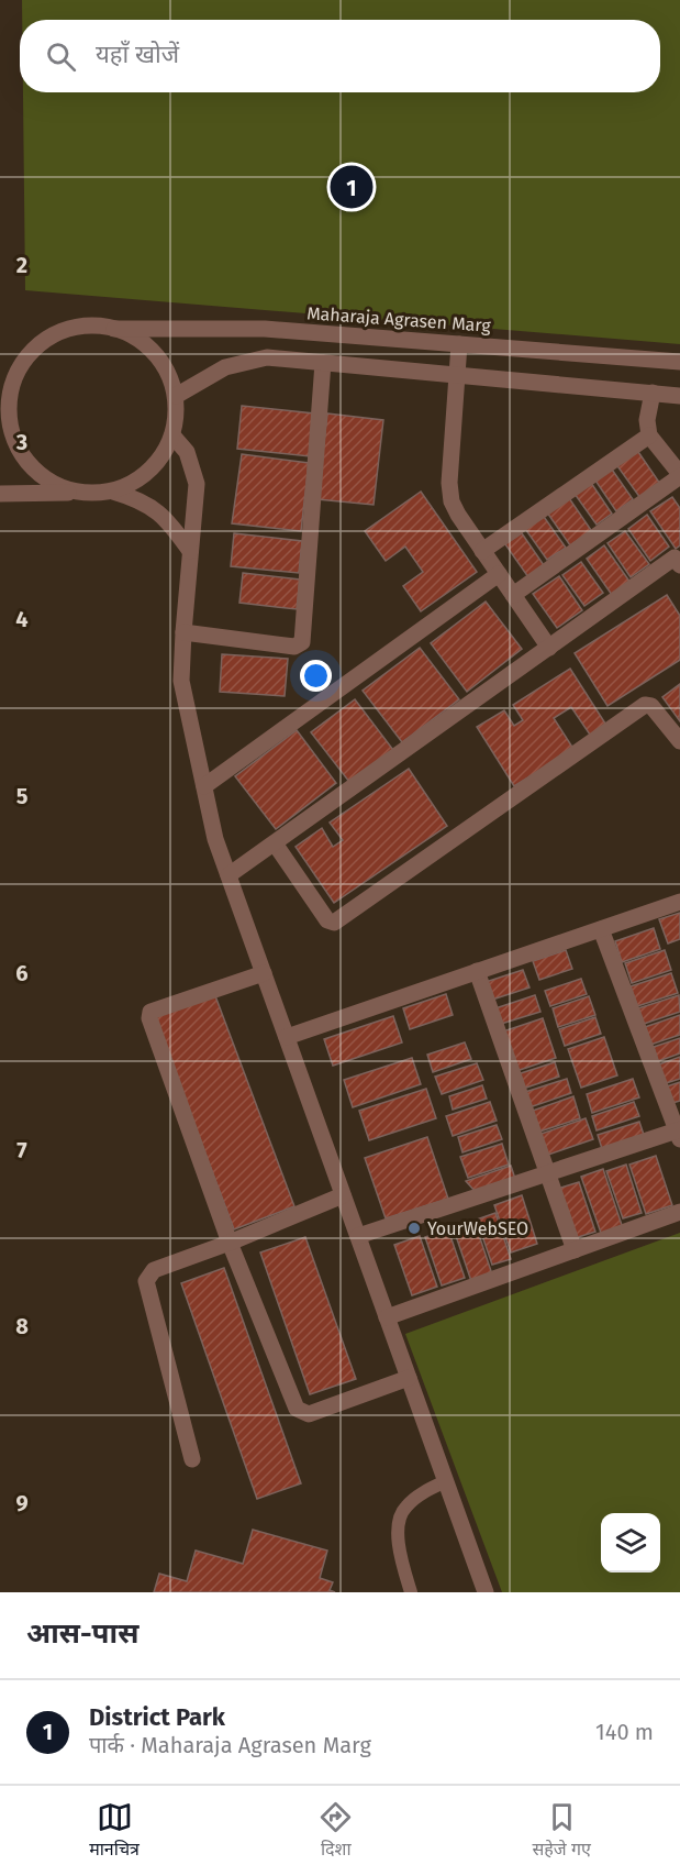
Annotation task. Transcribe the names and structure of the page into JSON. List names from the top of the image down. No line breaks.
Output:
{"streets":{"street":["Maharaja Agrasen Marg"]},"places":["YourWebSEO"],"page":{"search":"यहाँ खोजें","pins":"1","heading":"आस-पास","list":[{"mark":"1","name":"District Park","note":"पार्क · Maharaja Agrasen Marg","value":"140 m"}],"nav":["मानचित्र","दिशा","सहेजे गए"]},"grid":{"rows":["2","3","4","5","6","7","8","9"]}}
